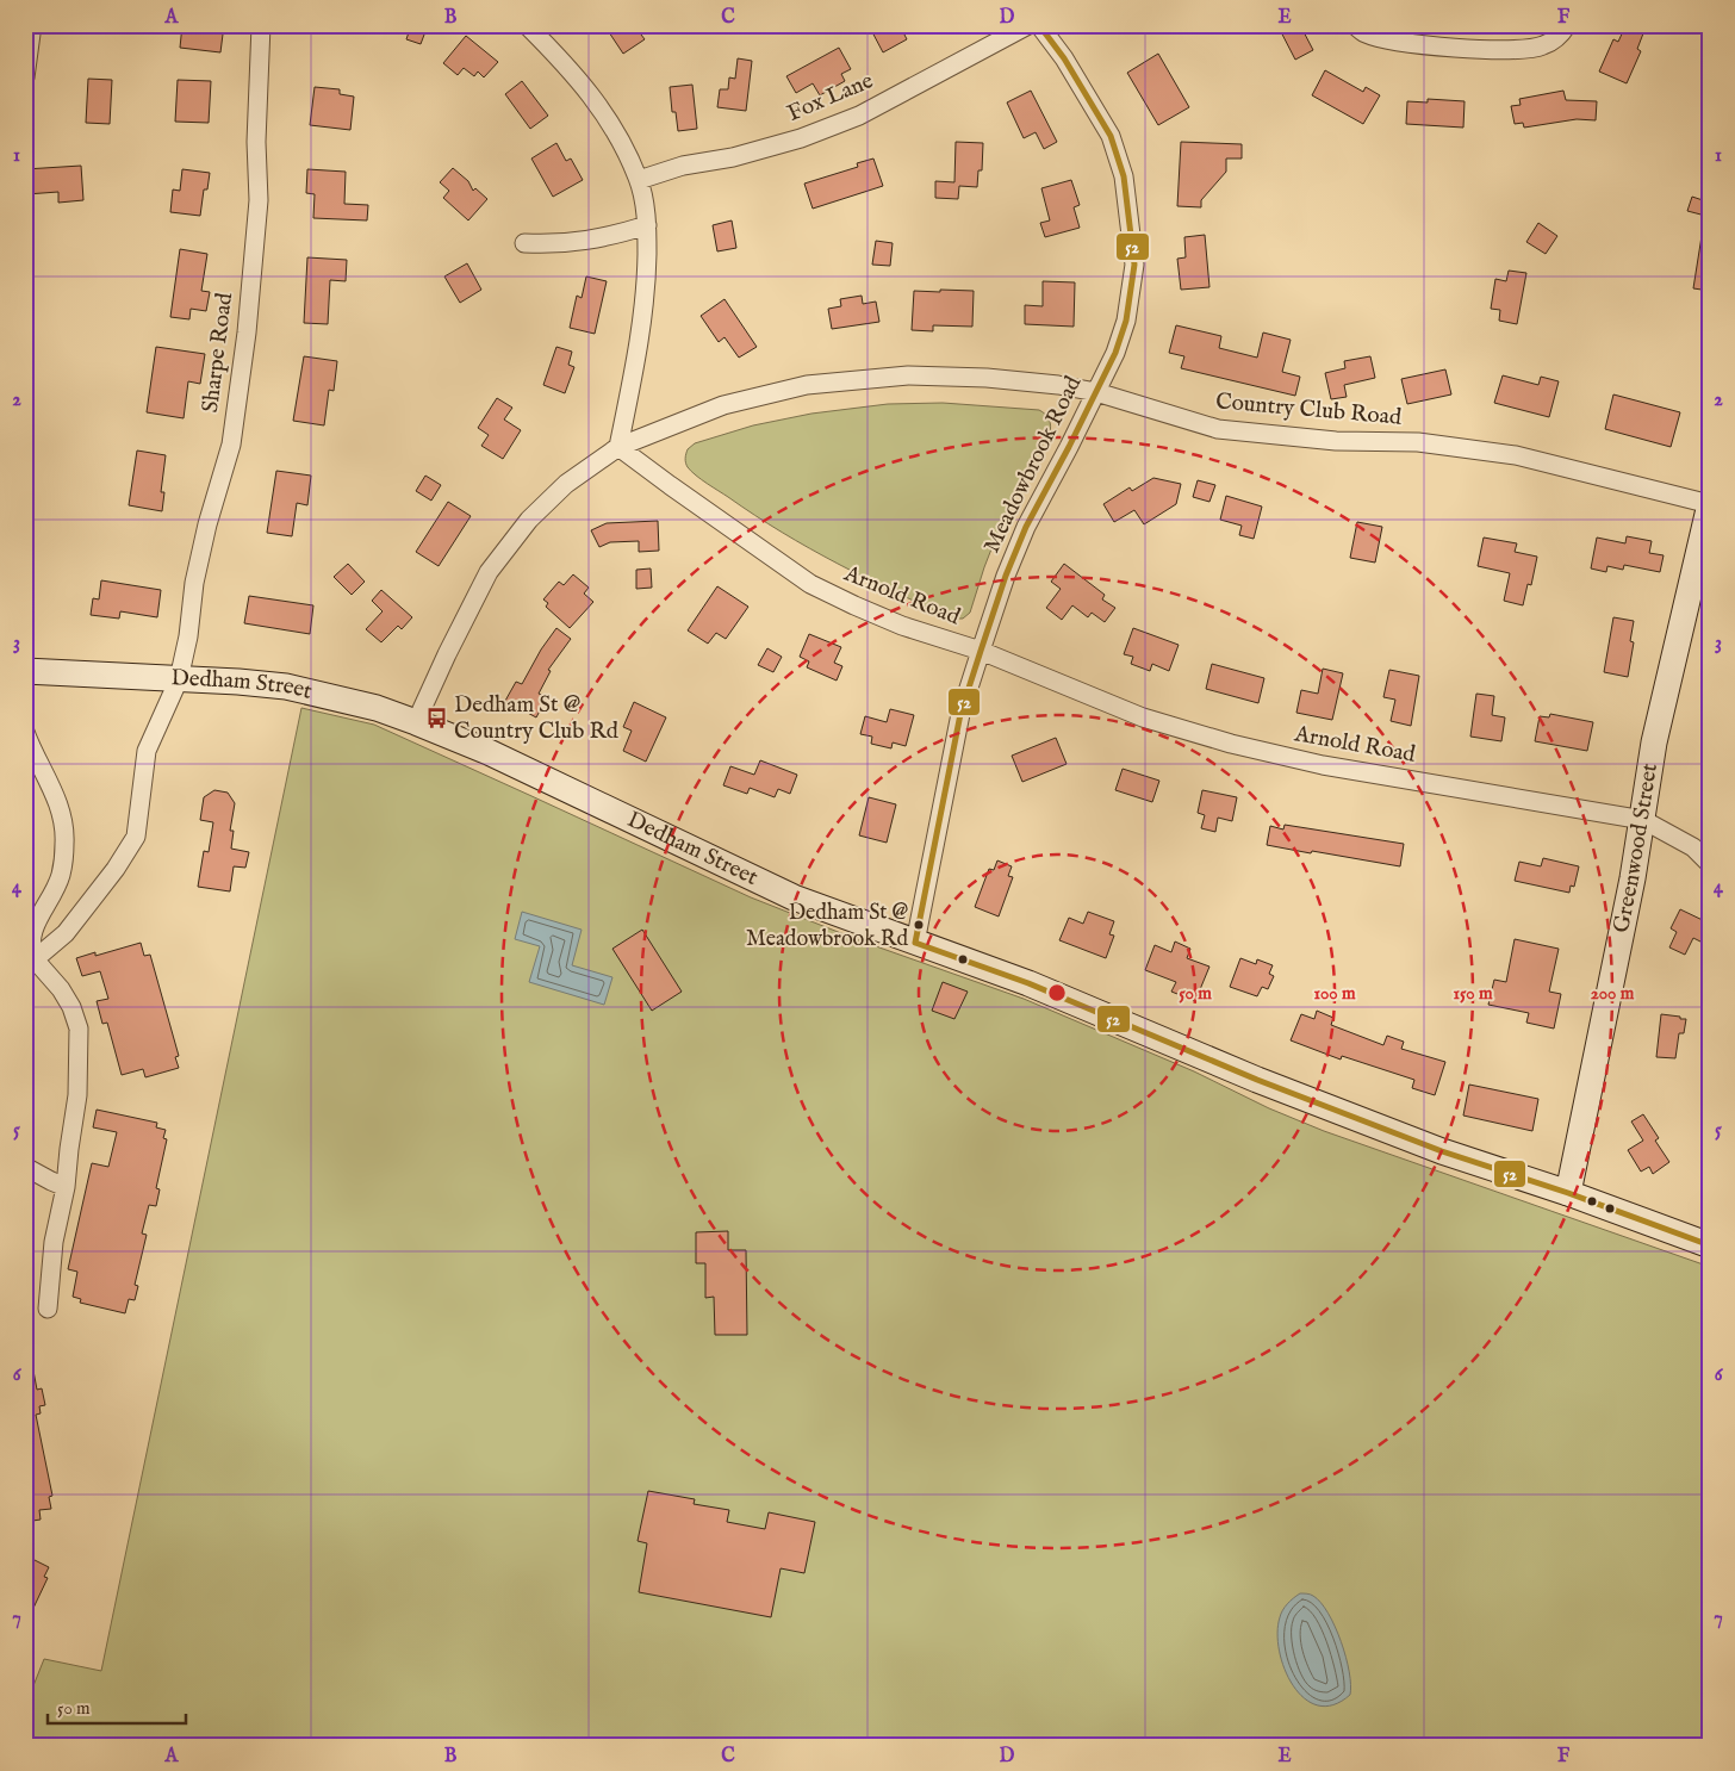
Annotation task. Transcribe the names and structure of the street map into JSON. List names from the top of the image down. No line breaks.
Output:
{"streets":{"main road":["Dedham Street","Greenwood Street"],"street":["Fox Lane","Sharpe Road","Country Club Road","Meadowbrook Road","Arnold Road"]},"crossings":[["Sharpe Road","Dedham Street"],["Country Club Road","Meadowbrook Road"],["Country Club Road","Arnold Road"],["Country Club Road","Dedham Street"],["Country Club Road","Greenwood Street"],["Meadowbrook Road","Arnold Road"],["Meadowbrook Road","Dedham Street"],["Arnold Road","Greenwood Street"],["Dedham Street","Greenwood Street"]],"places":{"bus stop":["Dedham St @ Country Club Rd"],"other":["Dedham St @ Meadowbrook Rd"]},"lines":["transit line 52"],"scale_bar":"50 m","grid":{"columns":["A","B","C","D","E","F"],"rows":["1","2","3","4","5","6","7"]},"rings":["50 m","100 m","150 m","200 m"]}
